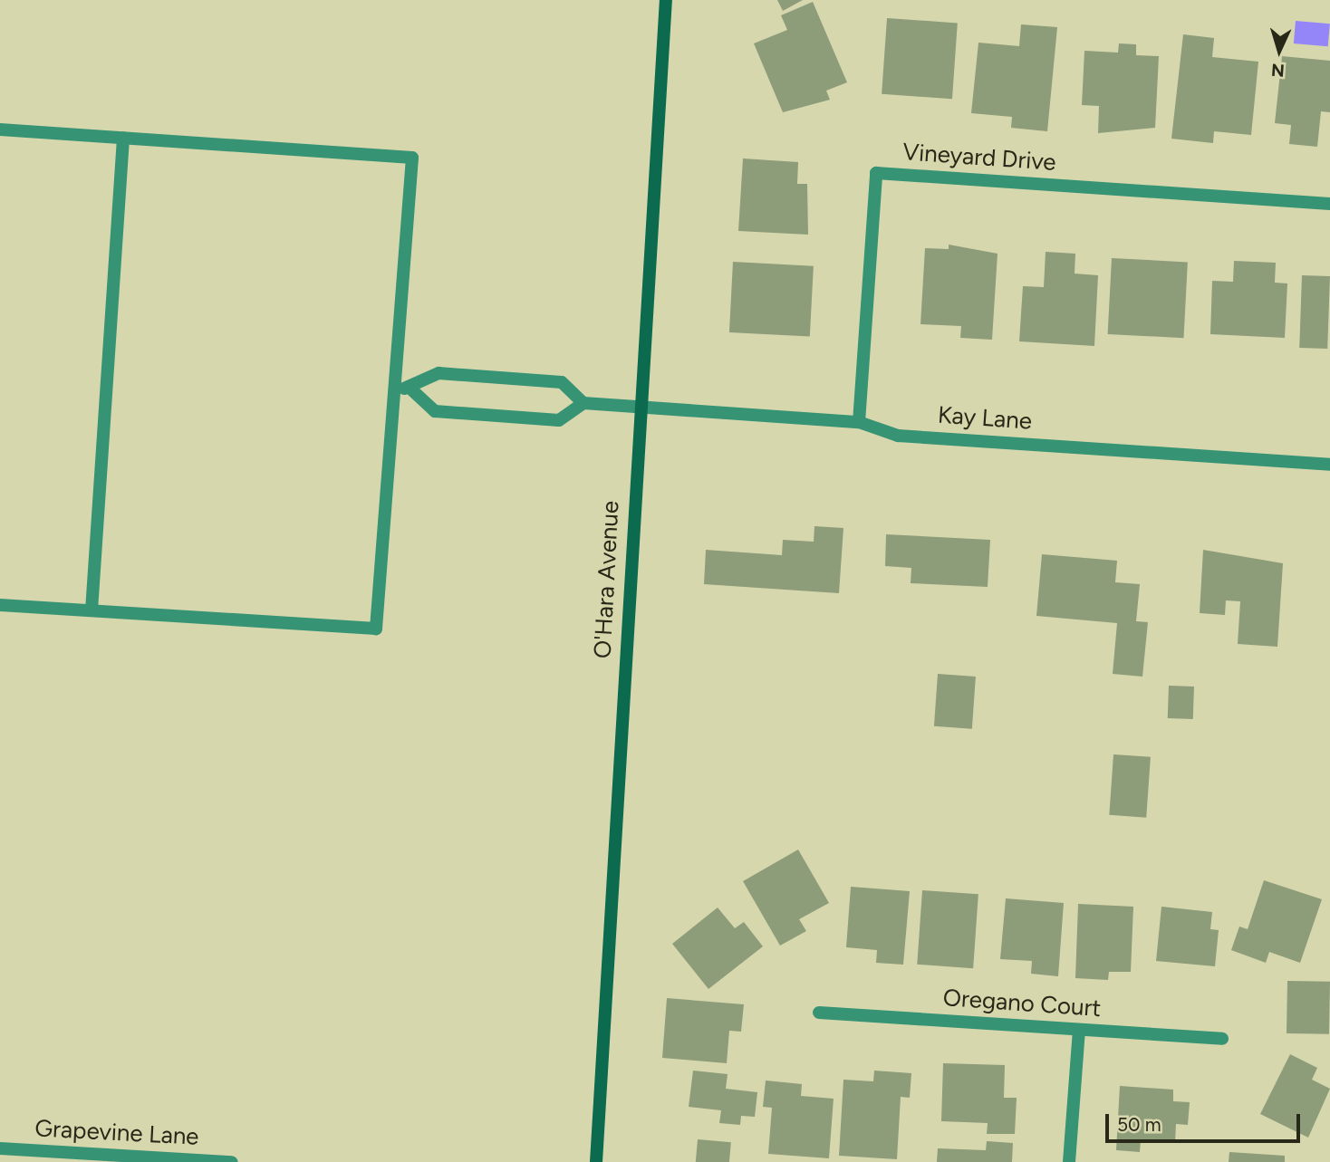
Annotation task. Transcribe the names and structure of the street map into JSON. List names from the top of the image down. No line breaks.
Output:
{"streets":{"main road":["O'Hara Avenue"],"street":["Vineyard Drive","Kay Lane","Oregano Court","Grapevine Lane"]},"crossings":[["Vineyard Drive","Kay Lane"],["Kay Lane","O'Hara Avenue"]],"scale_bar":"50 m","north":"bottom"}
